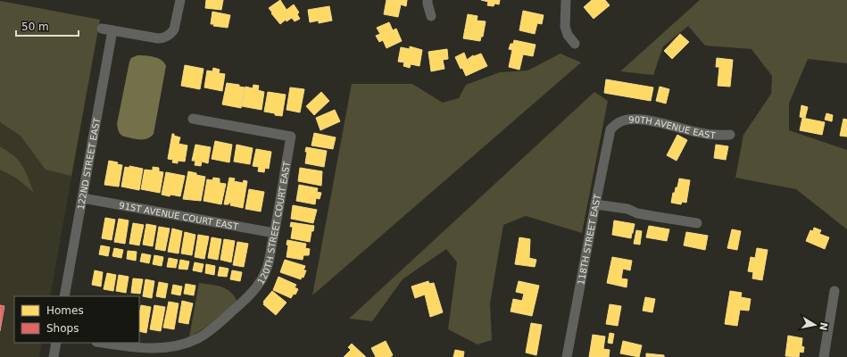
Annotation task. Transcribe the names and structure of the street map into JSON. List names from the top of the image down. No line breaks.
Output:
{"streets":{"street":["90TH AVENUE EAST","122ND STREET EAST","91ST AVENUE COURT EAST","120TH STREET COURT EAST","118TH STREET EAST"]},"crossings":[["90TH AVENUE EAST","118TH STREET EAST"],["122ND STREET EAST","91ST AVENUE COURT EAST"],["91ST AVENUE COURT EAST","120TH STREET COURT EAST"]],"legend":["Homes","Shops"],"scale_bar":"50 m","north":"right"}
